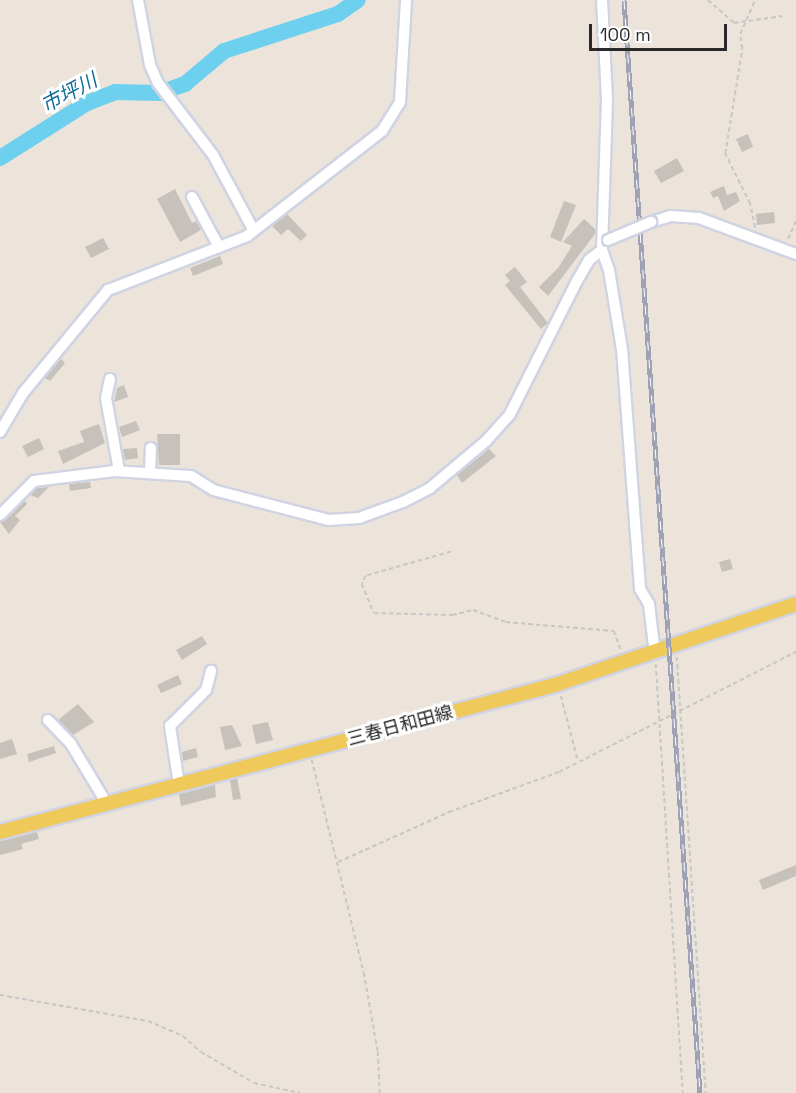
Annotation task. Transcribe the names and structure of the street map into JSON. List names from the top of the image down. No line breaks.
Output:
{"streets":{"main road":["三春日和田線"]},"water":["市坪川"],"scale_bar":"100 m"}
